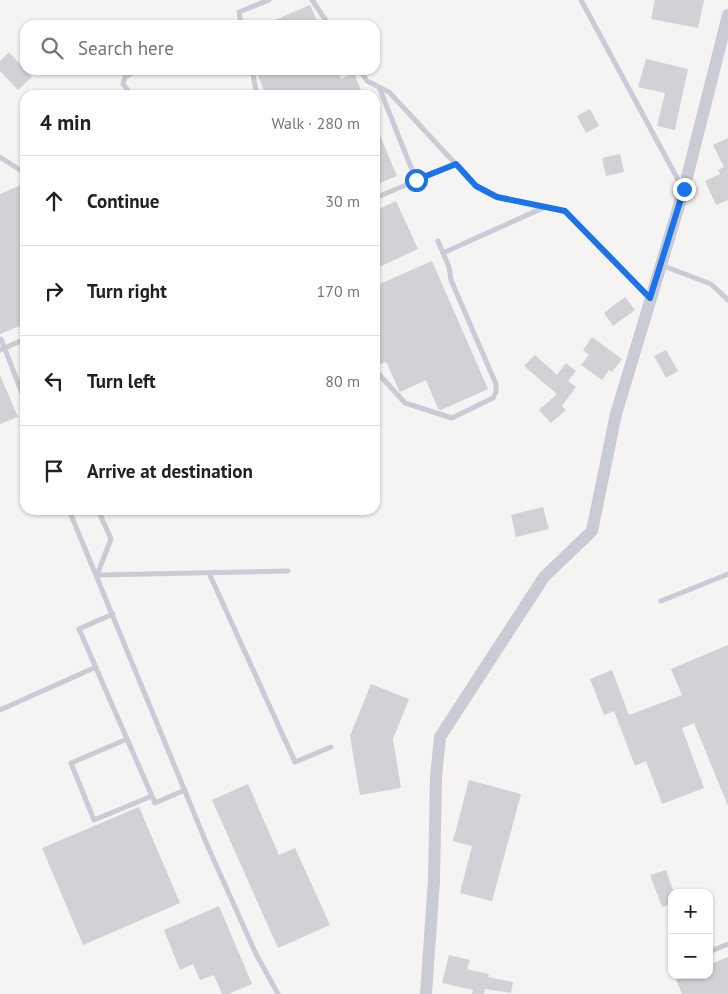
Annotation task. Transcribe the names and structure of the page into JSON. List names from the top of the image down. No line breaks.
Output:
{"page":{"search":"Search here","heading":["4 min","Walk · 280 m"],"list":[["Continue","30 m"],["Turn right","170 m"],["Turn left","80 m"],"Arrive at destination"],"map_buttons":["+","−"]}}
